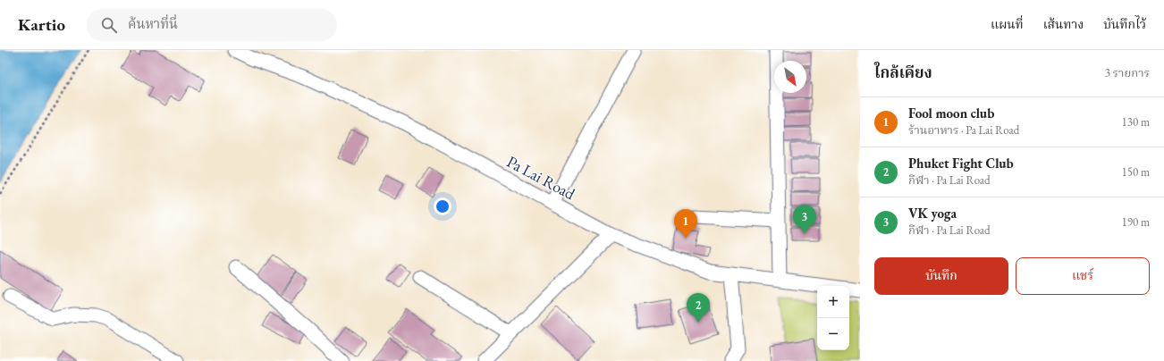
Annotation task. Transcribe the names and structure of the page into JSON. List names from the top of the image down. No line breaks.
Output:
{"streets":{"street":["Pa Lai Road"]},"north":"bottom right","page":{"header":"Kartio","search":"ค้นหาที่นี่","nav":["แผนที่","เส้นทาง","บันทึกไว้"],"heading":["ใกล้เคียง","3 รายการ"],"list":[{"mark":"1","name":"Fool moon club","note":"ร้านอาหาร · Pa Lai Road","value":"130 m"},{"mark":"2","name":"Phuket Fight Club","note":"กีฬา · Pa Lai Road","value":"150 m"},{"mark":"3","name":"VK yoga","note":"กีฬา · Pa Lai Road","value":"190 m"}],"pins":["3","1","2"],"buttons":["บันทึก","แชร์"],"map_buttons":["+","−"]}}
